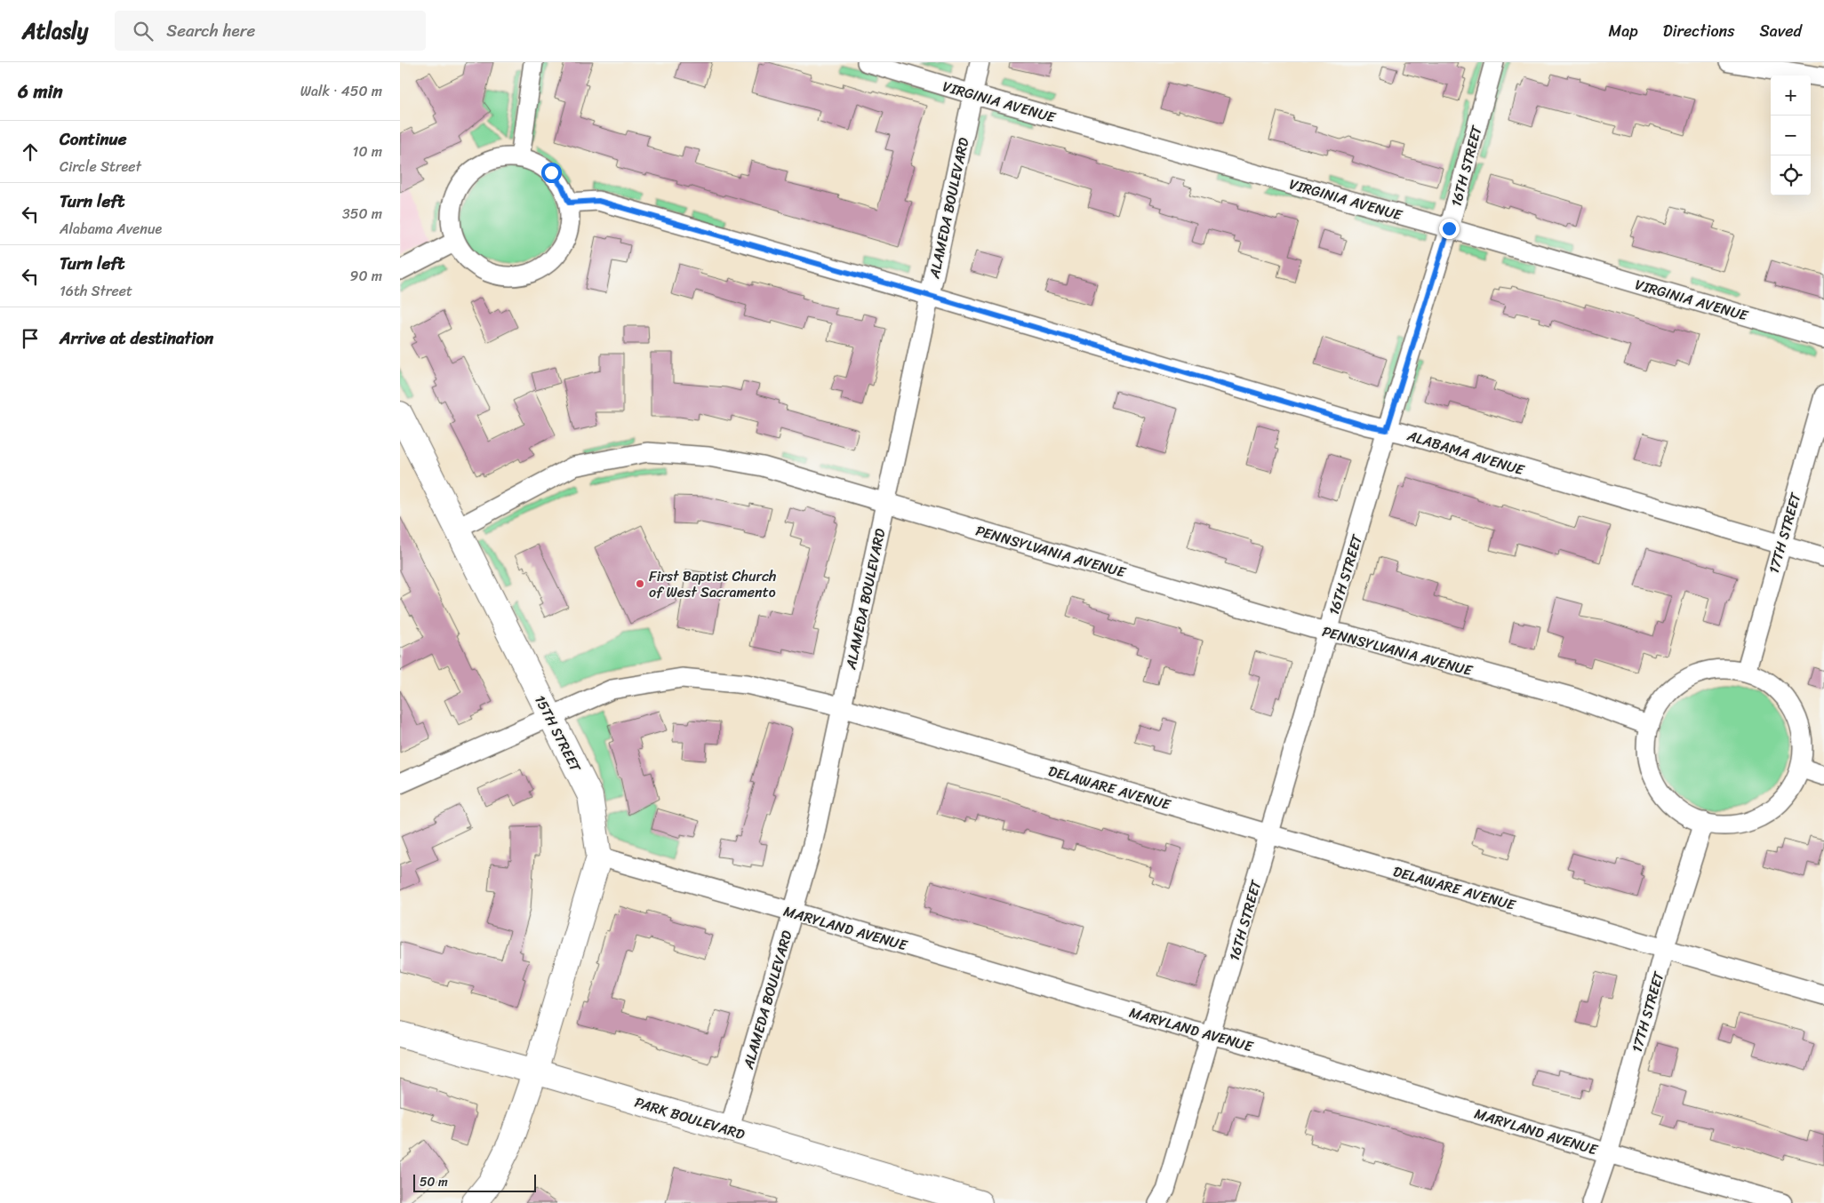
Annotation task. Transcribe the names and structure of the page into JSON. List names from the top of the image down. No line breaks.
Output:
{"streets":{"street":["VIRGINIA AVENUE","16TH STREET","ALAMEDA BOULEVARD","ALABAMA AVENUE","17TH STREET","PENNSYLVANIA AVENUE","15TH STREET","DELAWARE AVENUE","MARYLAND AVENUE","PARK BOULEVARD"]},"crossings":[["VIRGINIA AVENUE","16TH STREET"],["VIRGINIA AVENUE","ALAMEDA BOULEVARD"],["16TH STREET","ALABAMA AVENUE"],["16TH STREET","PENNSYLVANIA AVENUE"],["16TH STREET","DELAWARE AVENUE"],["16TH STREET","MARYLAND AVENUE"],["ALAMEDA BOULEVARD","ALABAMA AVENUE"],["ALAMEDA BOULEVARD","PENNSYLVANIA AVENUE"],["ALAMEDA BOULEVARD","DELAWARE AVENUE"],["ALAMEDA BOULEVARD","MARYLAND AVENUE"],["ALAMEDA BOULEVARD","PARK BOULEVARD"],["ALABAMA AVENUE","17TH STREET"],["17TH STREET","PENNSYLVANIA AVENUE"],["17TH STREET","DELAWARE AVENUE"],["17TH STREET","MARYLAND AVENUE"],["PENNSYLVANIA AVENUE","15TH STREET"],["15TH STREET","DELAWARE AVENUE"],["15TH STREET","MARYLAND AVENUE"],["15TH STREET","PARK BOULEVARD"]],"places":["First Baptist Church of West Sacramento"],"scale_bar":"50 m","page":{"header":"Atlasly","search":"Search here","nav":["Map","Directions","Saved"],"heading":["6 min","Walk · 450 m"],"map_buttons":["+","−"],"list":[["Continue","Circle Street","10 m"],["Turn left","Alabama Avenue","350 m"],["Turn left","16th Street","90 m"],"Arrive at destination"],"scale":"50 m"}}
